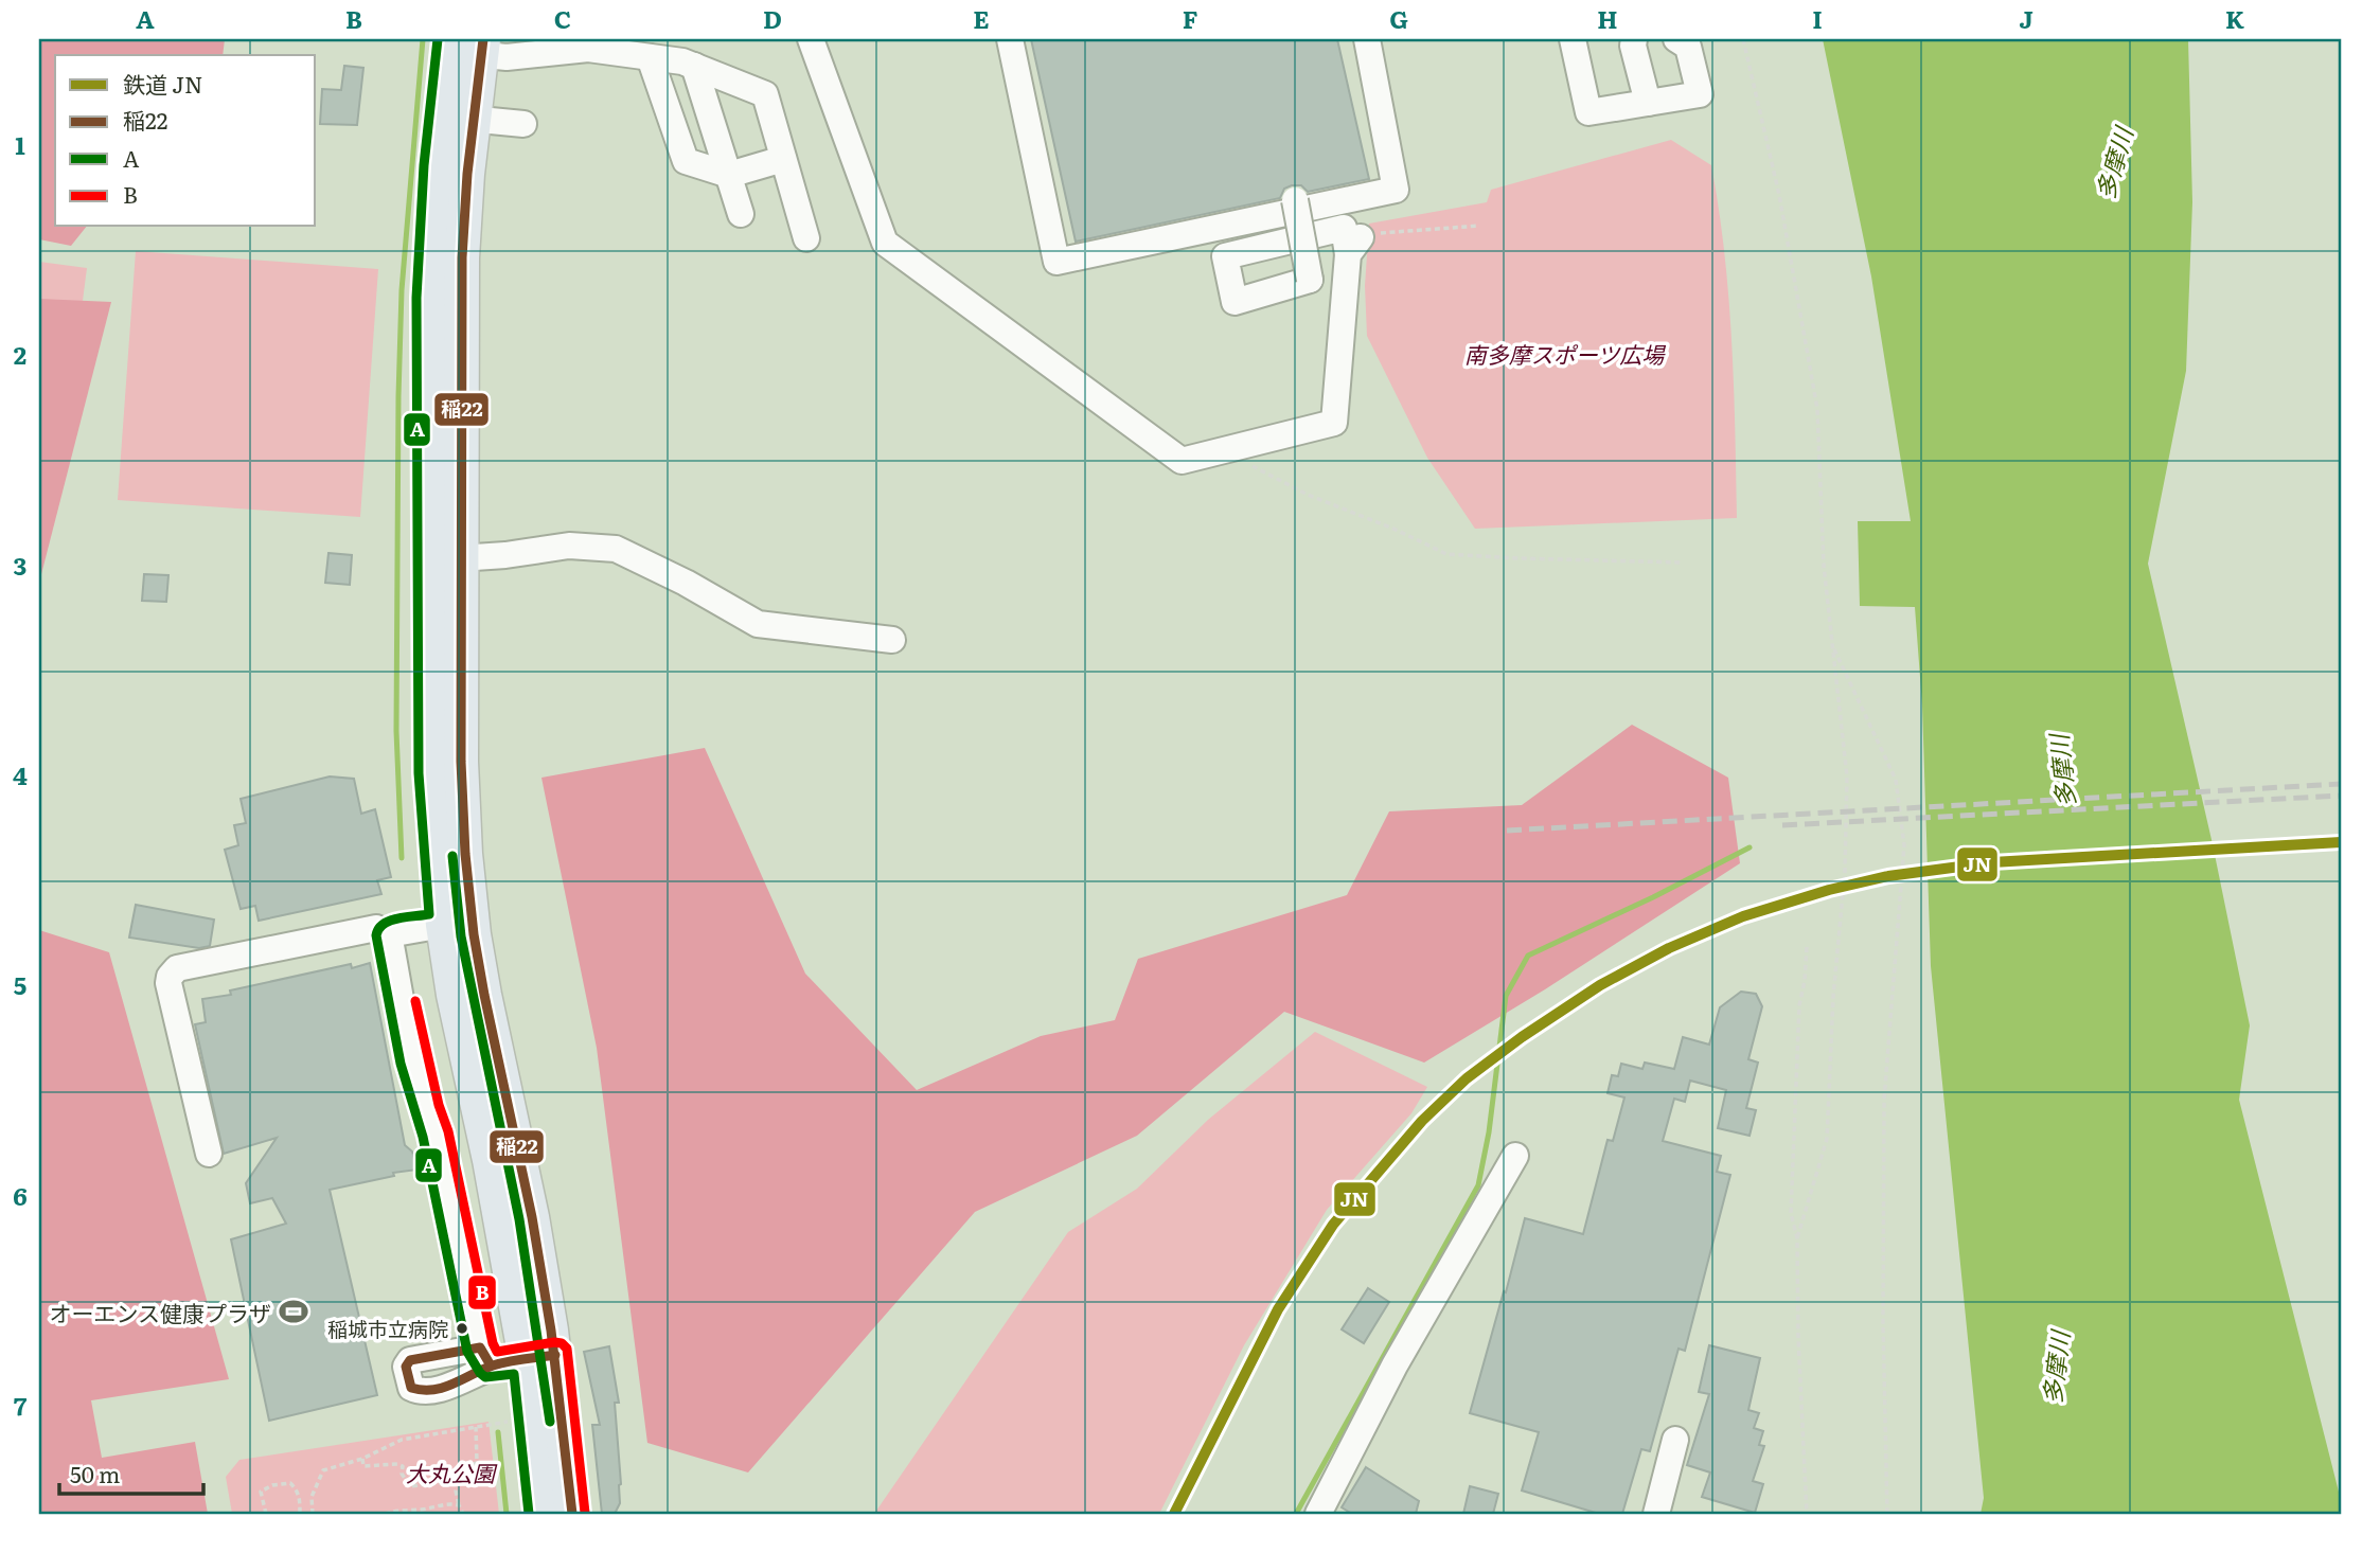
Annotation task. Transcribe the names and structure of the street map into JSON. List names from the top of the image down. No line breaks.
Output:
{"water":["多摩川"],"parks":["南多摩スポーツ広場","大丸公園"],"places":{"sports":["オーエンス健康プラザ"],"other":["稲城市立病院"]},"lines":["transit line 稲22","transit line A","rail line JN","transit line B"],"legend":["鉄道 JN","稲22","A","B"],"scale_bar":"50 m","grid":{"columns":["A","B","C","D","E","F","G","H","I","J","K"],"rows":["1","2","3","4","5","6","7"]}}
